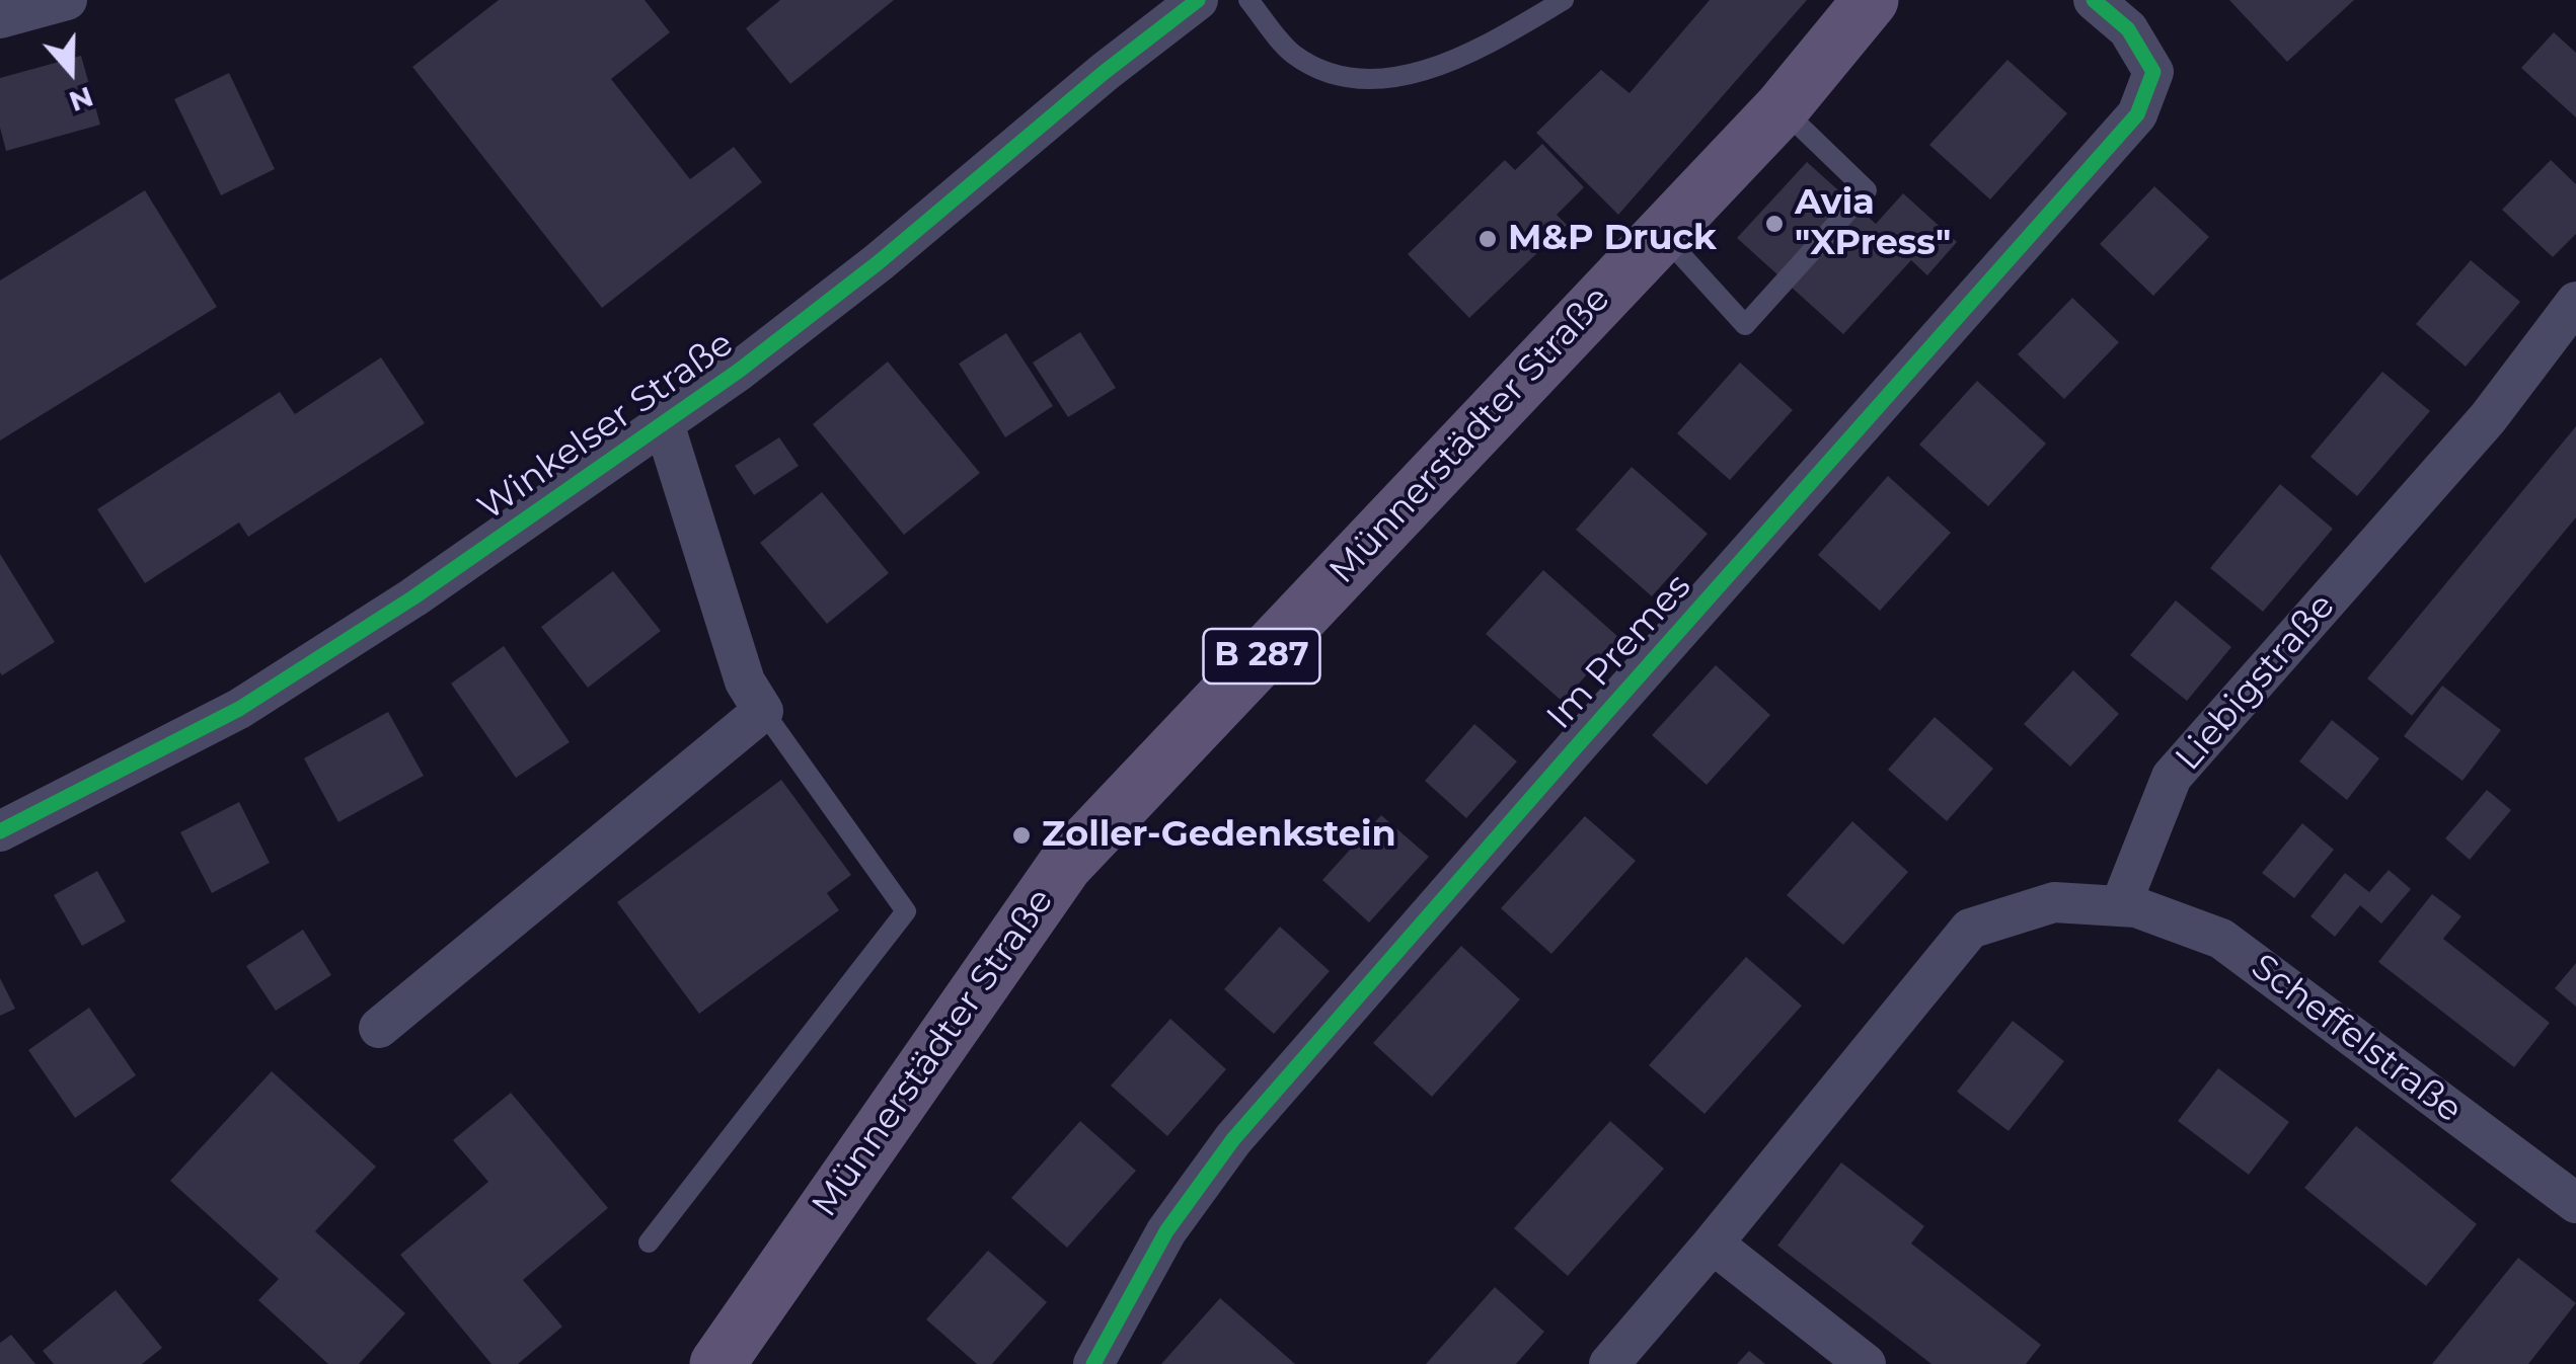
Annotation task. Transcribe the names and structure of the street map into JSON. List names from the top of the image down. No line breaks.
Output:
{"streets":{"main road":["Münnerstädter Straße","B 287"],"street":["Winkelser Straße","Im Premes","Liebigstraße","Scheffelstraße"]},"crossings":[["Liebigstraße","Scheffelstraße"]],"places":["Avia \"XPress\"","M&P Druck","Zoller-Gedenkstein"],"north":"bottom"}
